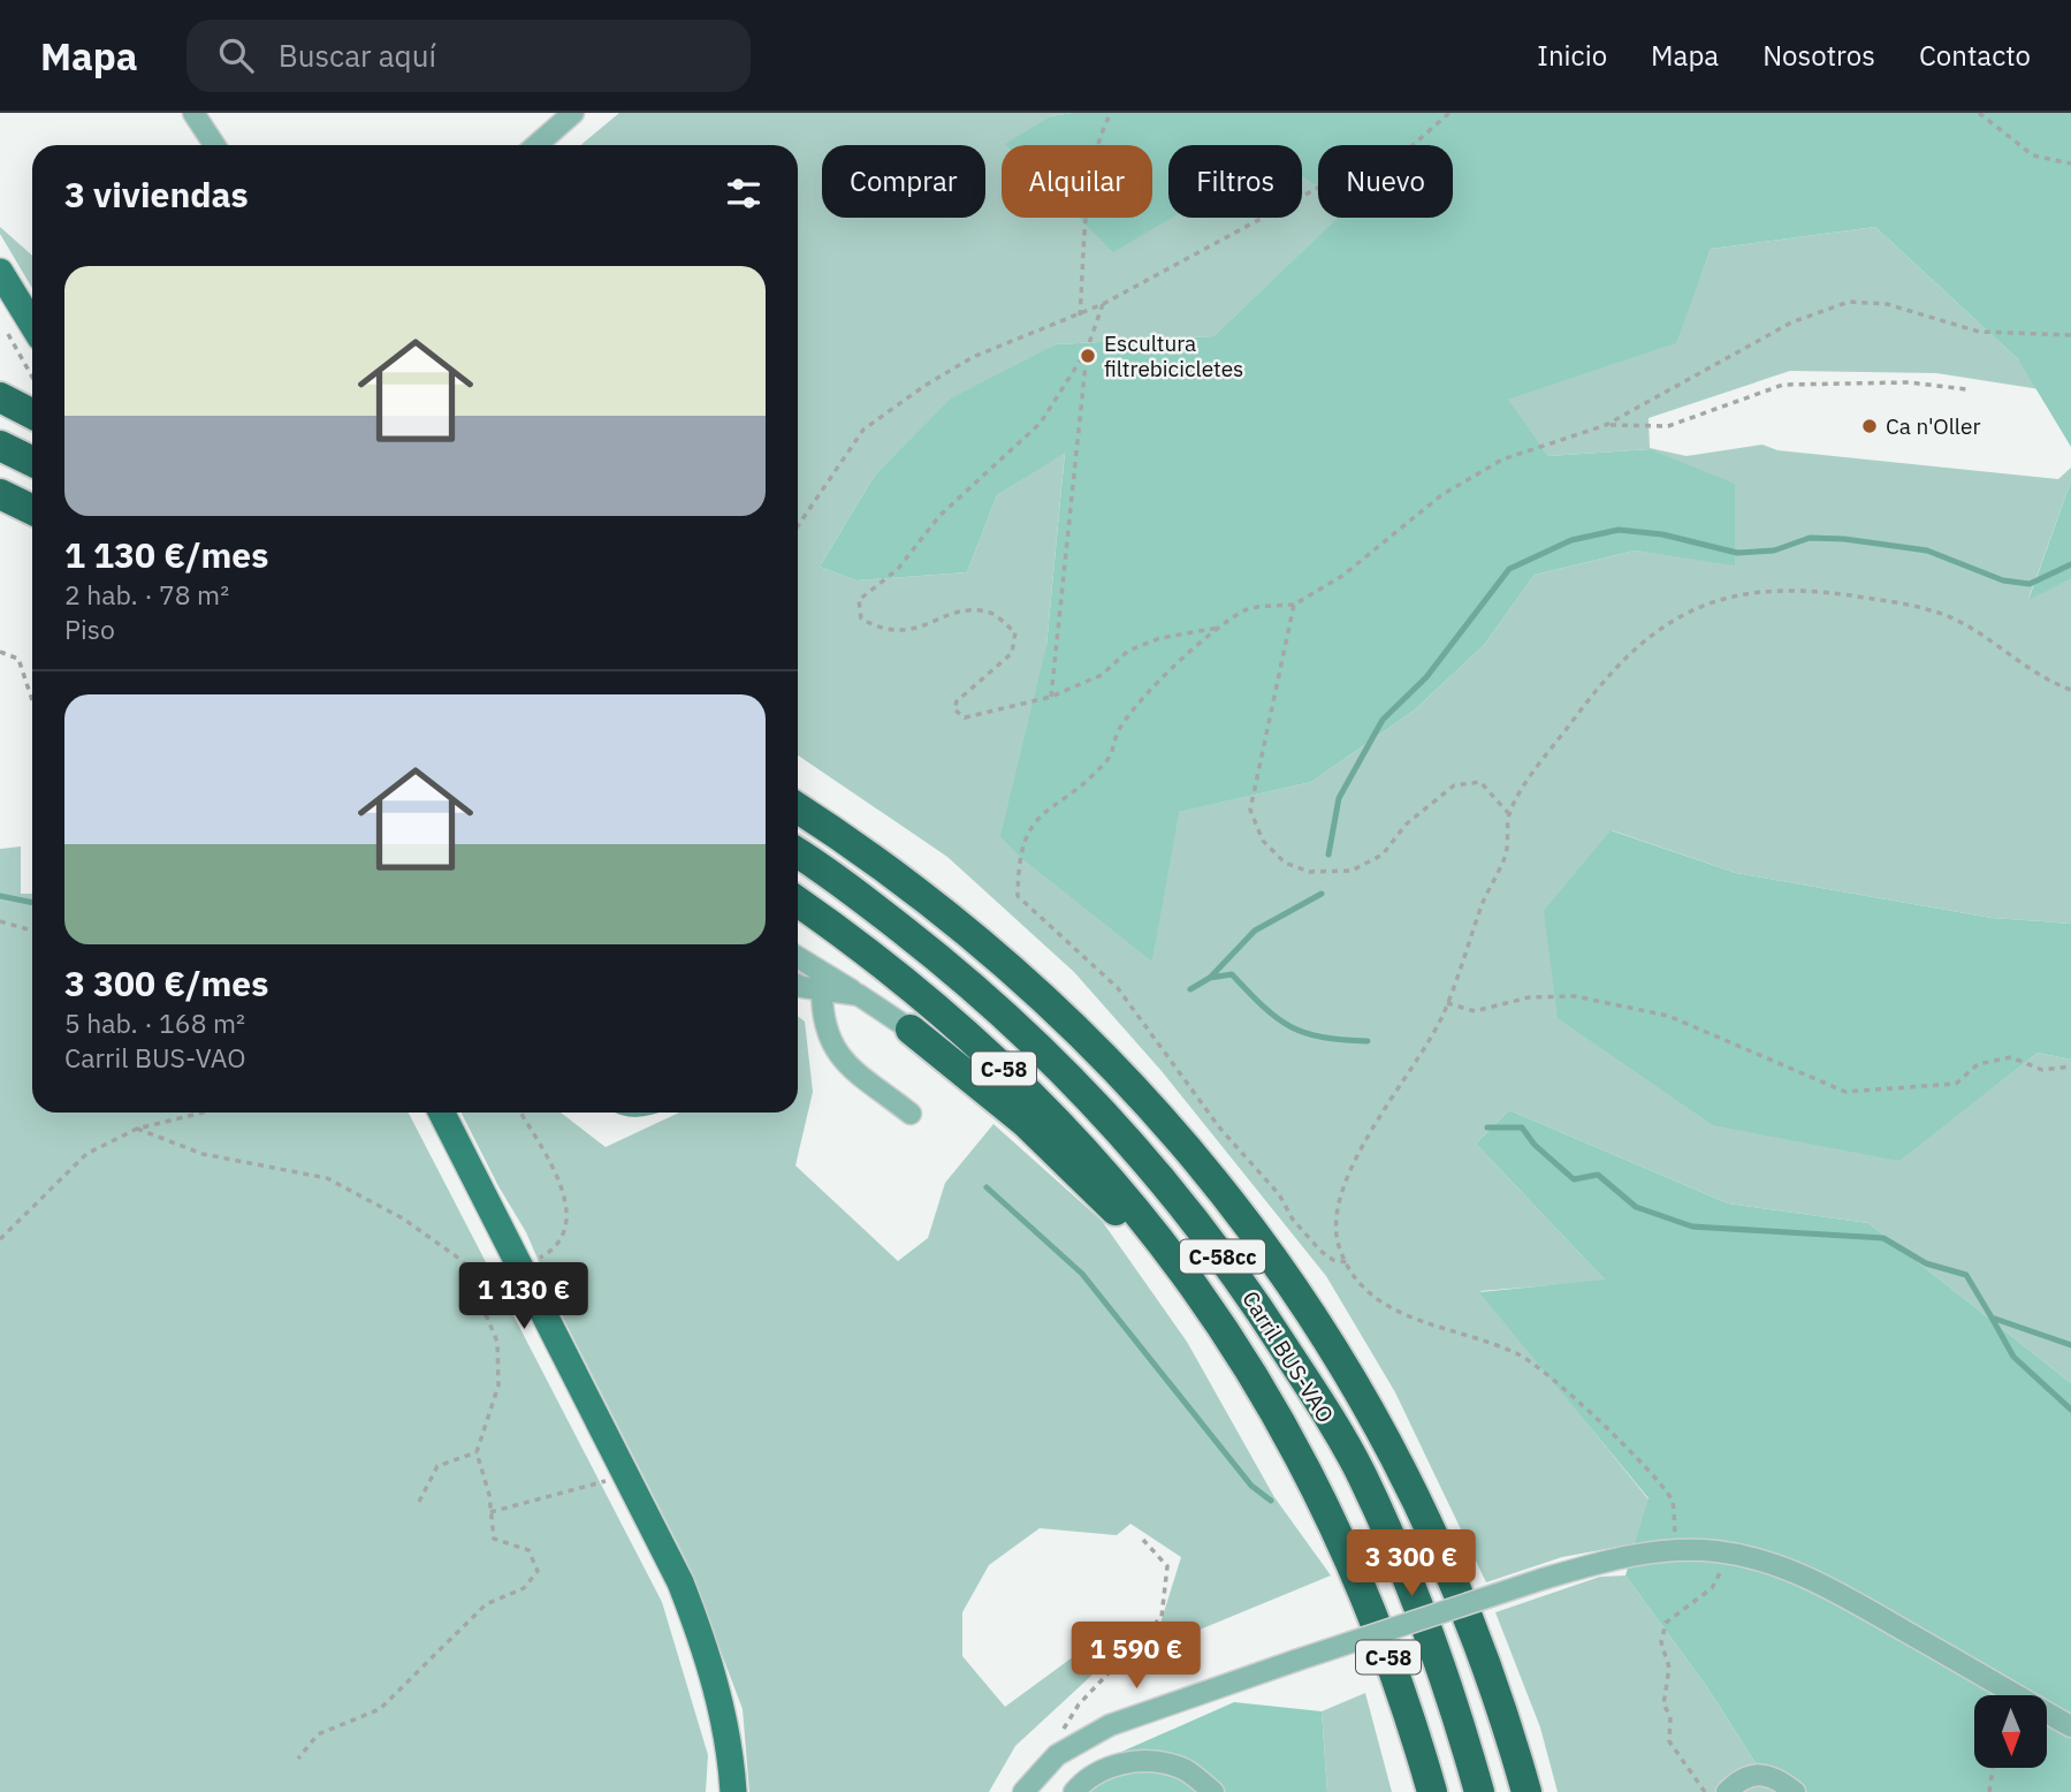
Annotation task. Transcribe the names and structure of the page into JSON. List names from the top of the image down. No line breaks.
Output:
{"streets":{"highway":["C-58","C-58cc","Carril BUS-VAO"]},"places":["Escultura filtrebicicletes","Ca n'Oller"],"north":"bottom","page":{"header":"Mapa","search":"Buscar aquí","nav":["Inicio","Mapa","Nosotros","Contacto"],"chip":["Comprar","Alquilar","Filtros","Nuevo"],"heading":"3 viviendas","list":[{"name":"1 130 €/mes","note":"2 hab. · 78 m² · Piso"},{"name":"3 300 €/mes","note":"5 hab. · 168 m² · Carril BUS-VAO"}],"price":["1 130 €","3 300 €","1 590 €"]}}
